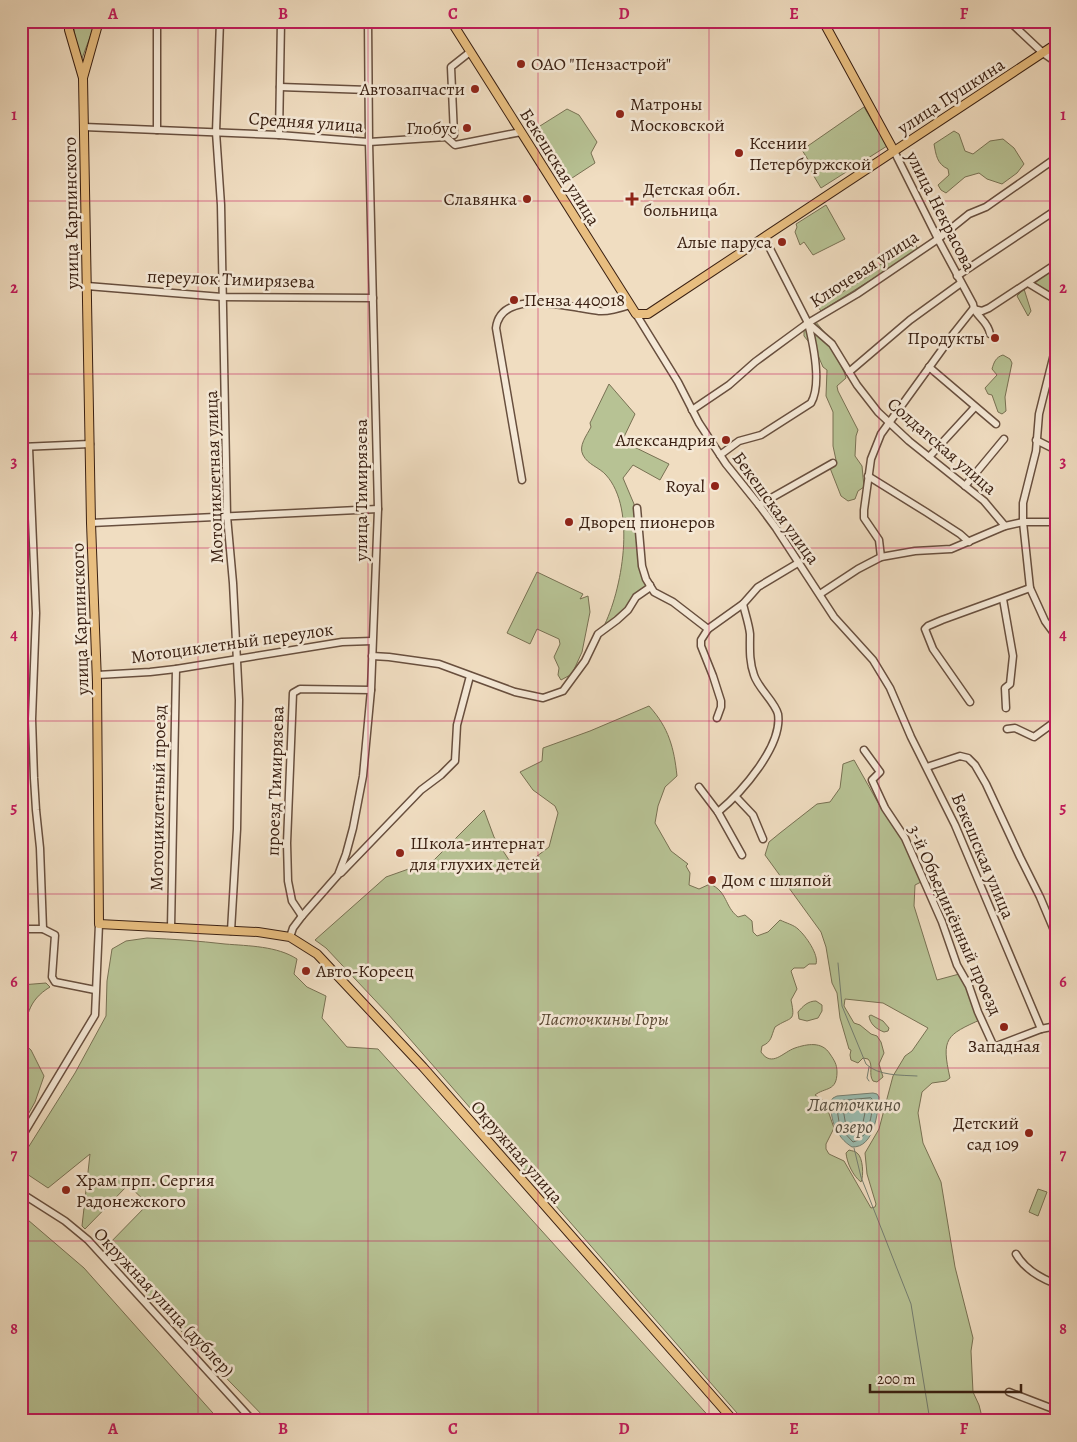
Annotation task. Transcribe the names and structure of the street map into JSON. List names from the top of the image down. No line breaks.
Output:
{"streets":{"main road":["улица Пушкина","Бекешская улица","улица Некрасова","улица Карпинского","Окружная улица"],"street":["Средняя улица","Ключевая улица","переулок Тимирязева","Солдатская улица","Мотоциклетная улица","улица Тимирязева","Мотоциклетный переулок","проезд Тимирязева","Мотоциклетный проезд","3-й Объединённый проезд","Окружная улица (дублер)"]},"crossings":[["улица Пушкина","Бекешская улица"],["улица Пушкина","улица Некрасова"],["улица Пушкина","Солдатская улица"],["Средняя улица","Бекешская улица"],["Средняя улица","улица Карпинского"],["Средняя улица","Мотоциклетная улица"],["Средняя улица","улица Тимирязева"],["Бекешская улица","Ключевая улица"],["Бекешская улица","3-й Объединённый проезд"],["улица Некрасова","Ключевая улица"],["улица Карпинского","переулок Тимирязева"],["улица Карпинского","Мотоциклетный переулок"],["улица Карпинского","Окружная улица"],["Ключевая улица","Солдатская улица"],["переулок Тимирязева","Мотоциклетная улица"],["переулок Тимирязева","улица Тимирязева"],["Мотоциклетная улица","Мотоциклетный переулок"],["Мотоциклетная улица","Окружная улица"],["улица Тимирязева","Мотоциклетный переулок"],["улица Тимирязева","проезд Тимирязева"],["улица Тимирязева","Окружная улица"],["Мотоциклетный переулок","Мотоциклетный проезд"],["Мотоциклетный проезд","Окружная улица"]],"water":["Ласточкино озеро"],"parks":["Ласточкины Горы"],"places":{"other":["ОАО \"Пензастрой\"","Автозапчасти","Матроны Московской","Глобус","Ксении Петербуржской","Славянка","Алые паруса","Пенза 440018","Продукты","Александрия","Royal","Дворец пионеров","Школа-интернат для глухих детей","Дом с шляпой","Авто-Кореец","Западная","Детский сад 109","Храм прп. Сергия Радонежского"],"health":["Детская обл. больница"]},"scale_bar":"200 m","grid":{"columns":["A","B","C","D","E","F"],"rows":["1","2","3","4","5","6","7","8"]}}
